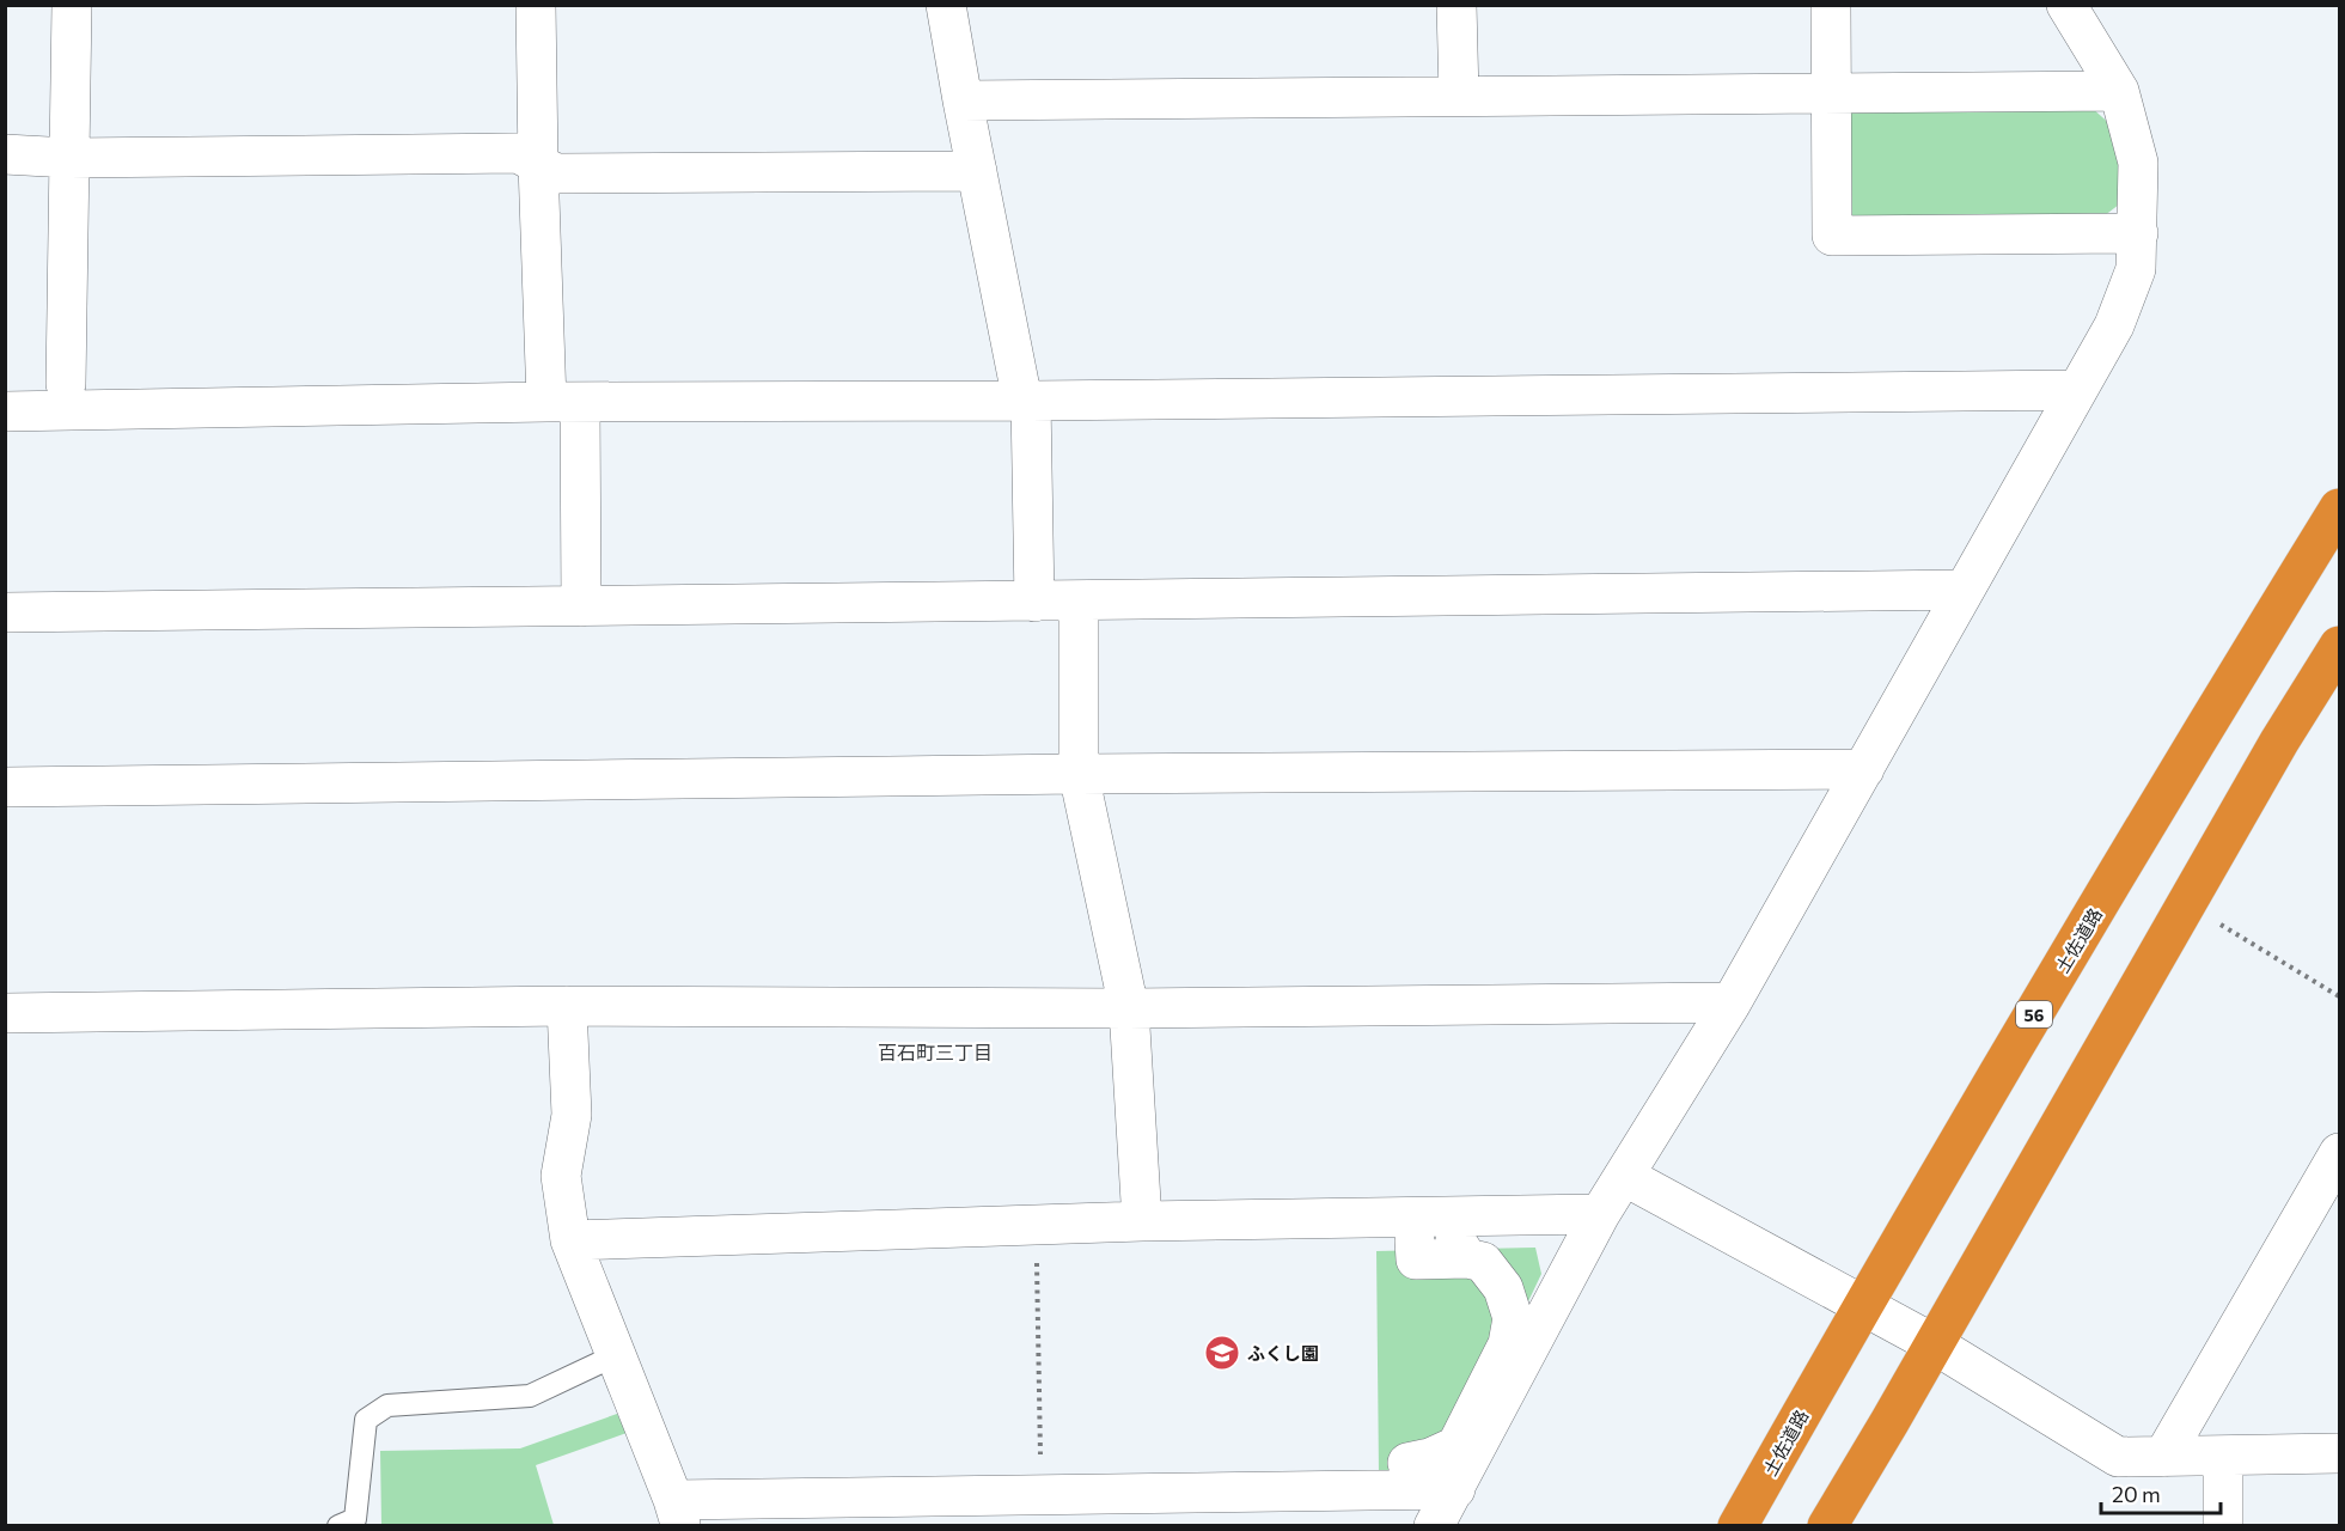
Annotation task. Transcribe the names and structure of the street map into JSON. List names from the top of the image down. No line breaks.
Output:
{"streets":{"highway":["土佐道路","56"]},"districts":["百石町三丁目"],"places":{"school or university":["ふくし園"]},"scale_bar":"20 m"}
